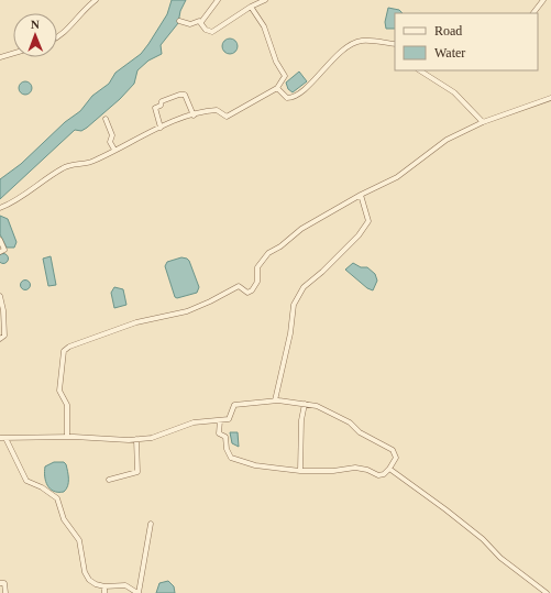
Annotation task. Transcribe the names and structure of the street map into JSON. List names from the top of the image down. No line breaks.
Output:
{"legend":["Road","Water"],"north":"top"}
